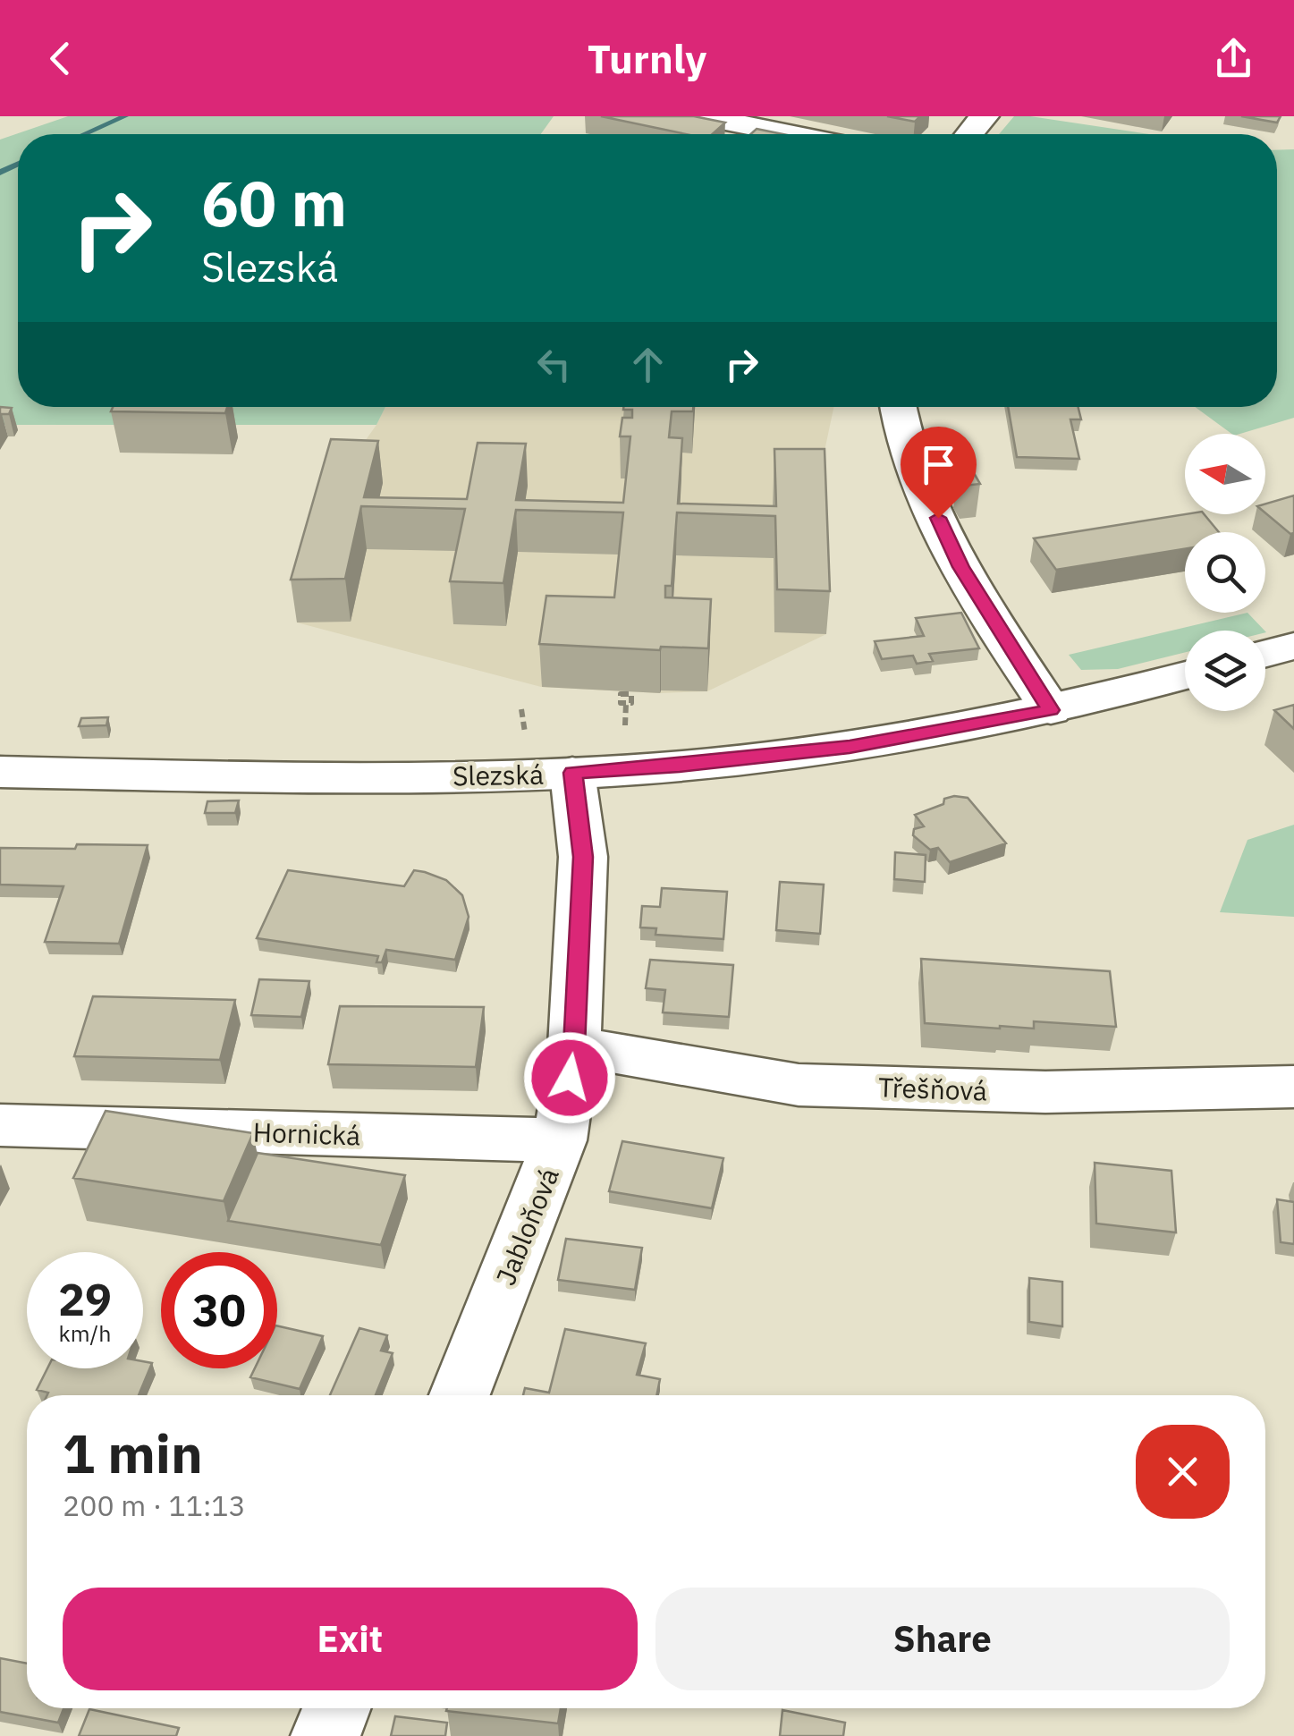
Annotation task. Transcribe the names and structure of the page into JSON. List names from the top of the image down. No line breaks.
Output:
{"streets":{"street":["Slezská","Třešňová","Hornická","Jabloňová"]},"crossings":[["Slezská","Jabloňová"],["Třešňová","Jabloňová"],["Hornická","Jabloňová"]],"north":"left","page":{"header":"Turnly","turn":["60 m","Slezská"],"speed":"29 km/h","limit":"30","heading":["1 min","200 m · 11:13"],"buttons":["Exit","Share"]}}
